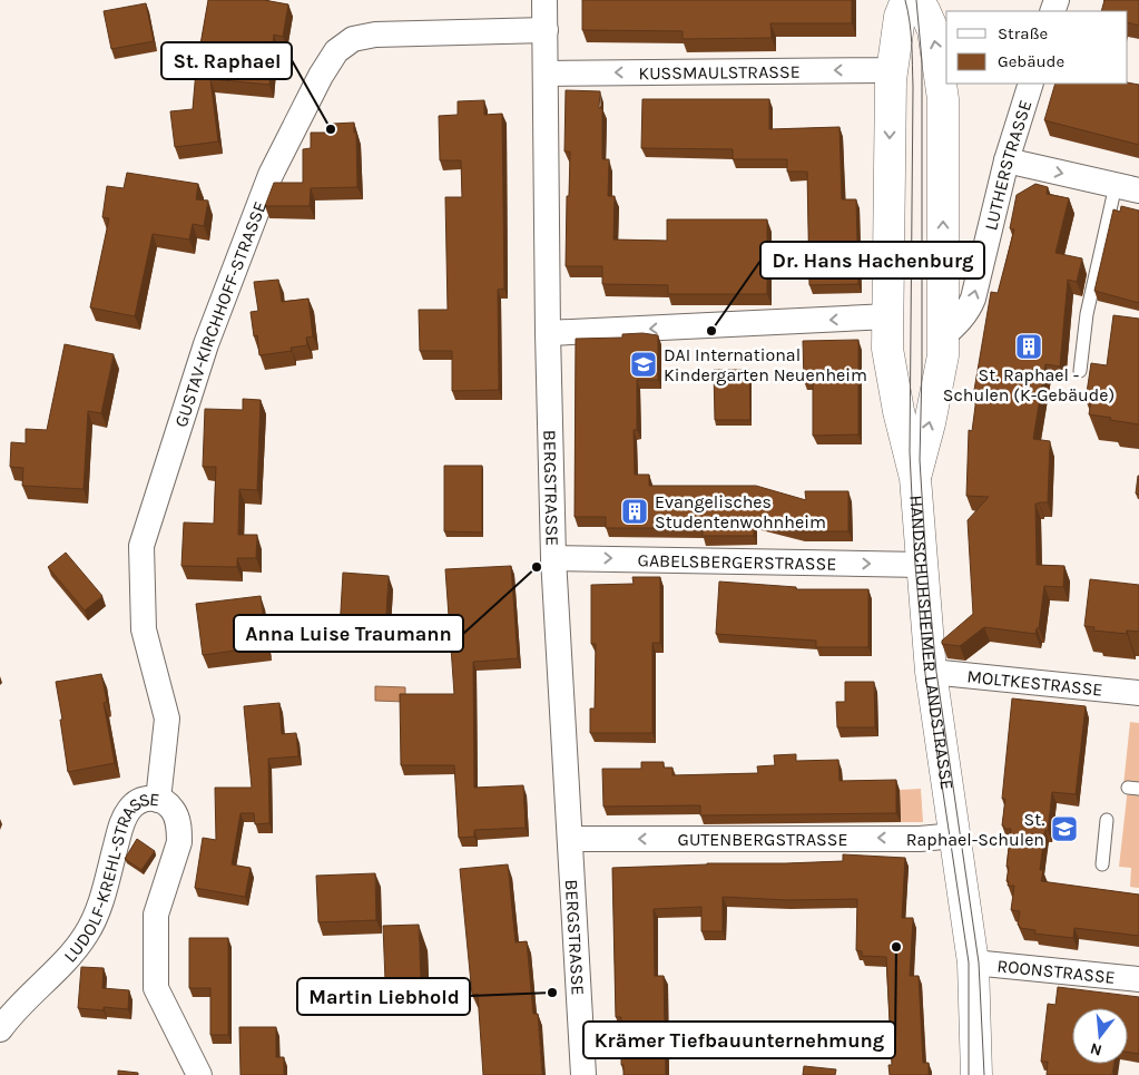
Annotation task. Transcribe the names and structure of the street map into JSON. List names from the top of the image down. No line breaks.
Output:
{"streets":{"main road":["HANDSCHUHSHEIMER LANDSTRASSE"],"street":["KUSSMAULSTRASSE","LUTHERSTRASSE","GUSTAV-KIRCHHOFF-STRASSE","BERGSTRASSE","GABELSBERGERSTRASSE","MOLTKESTRASSE","GUTENBERGSTRASSE","LUDOLF-KREHL-STRASSE","ROONSTRASSE"]},"crossings":[["KUSSMAULSTRASSE","BERGSTRASSE"],["KUSSMAULSTRASSE","HANDSCHUHSHEIMER LANDSTRASSE"],["LUTHERSTRASSE","HANDSCHUHSHEIMER LANDSTRASSE"],["GUSTAV-KIRCHHOFF-STRASSE","BERGSTRASSE"],["GUSTAV-KIRCHHOFF-STRASSE","LUDOLF-KREHL-STRASSE"],["BERGSTRASSE","GABELSBERGERSTRASSE"],["BERGSTRASSE","GUTENBERGSTRASSE"],["GABELSBERGERSTRASSE","HANDSCHUHSHEIMER LANDSTRASSE"],["HANDSCHUHSHEIMER LANDSTRASSE","MOLTKESTRASSE"],["HANDSCHUHSHEIMER LANDSTRASSE","GUTENBERGSTRASSE"],["HANDSCHUHSHEIMER LANDSTRASSE","ROONSTRASSE"]],"one_way":["KUSSMAULSTRASSE","LUTHERSTRASSE","GABELSBERGERSTRASSE","GUTENBERGSTRASSE"],"places":{"other":["St. Raphael","Dr. Hans Hachenburg","Anna Luise Traumann","Krämer Tiefbauunternehmung","Martin Liebhold"],"building":["St. Raphael - Schulen (K-Gebäude)","Evangelisches Studentenwohnheim"],"school or university":["DAI International Kindergarten Neuenheim","St. Raphael-Schulen"]},"legend":["Straße","Gebäude"],"north":"bottom"}
